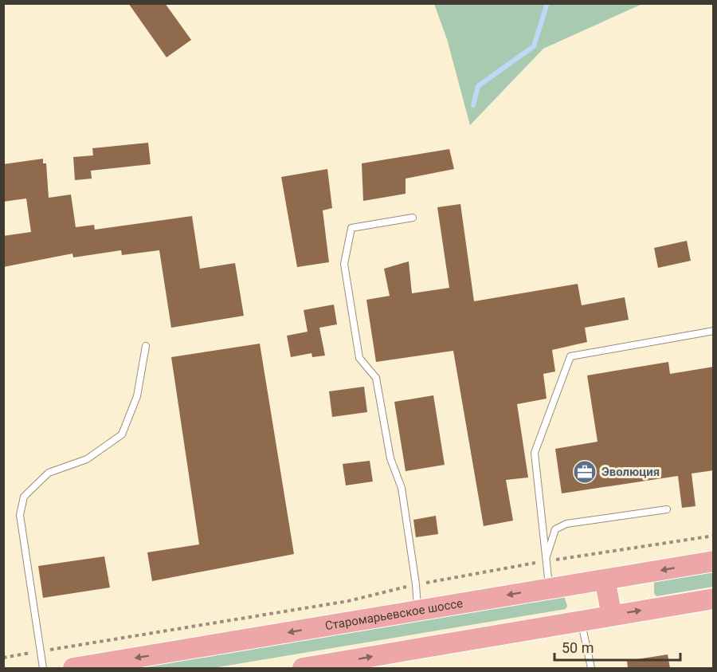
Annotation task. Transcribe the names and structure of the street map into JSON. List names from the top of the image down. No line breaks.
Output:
{"streets":{"main road":["Старомарьевское шоссе"]},"places":{"office":["Эволюция"]},"scale_bar":"50 m"}
